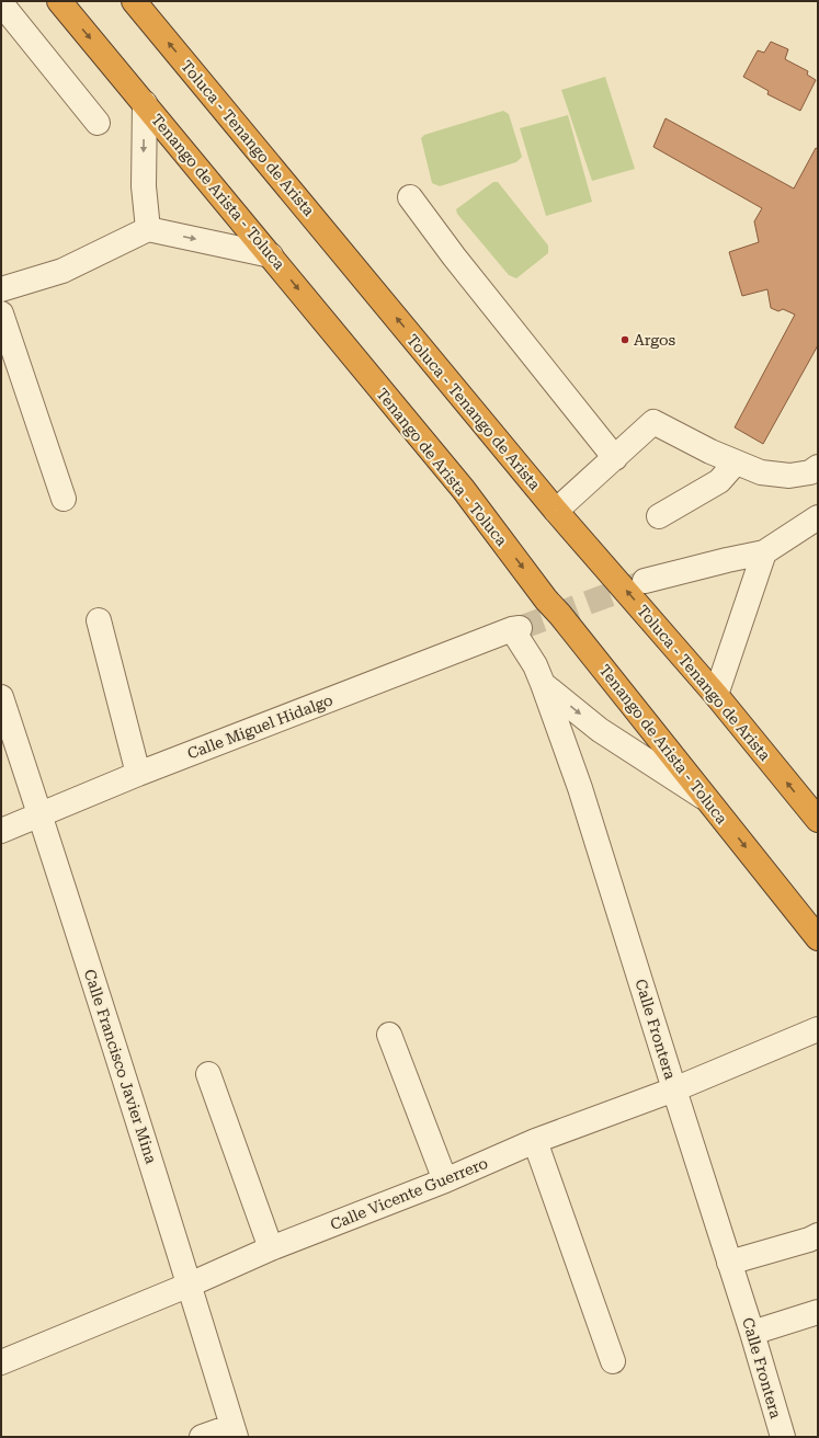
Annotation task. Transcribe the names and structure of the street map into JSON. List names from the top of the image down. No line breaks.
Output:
{"streets":{"highway":["Toluca - Tenango de Arista","Tenango de Arista - Toluca"],"street":["Calle Miguel Hidalgo","Calle Frontera","Calle Francisco Javier Mina","Calle Vicente Guerrero"]},"crossings":[["Calle Miguel Hidalgo","Calle Frontera"],["Calle Miguel Hidalgo","Calle Francisco Javier Mina"],["Calle Frontera","Calle Vicente Guerrero"],["Calle Francisco Javier Mina","Calle Vicente Guerrero"]],"one_way":["Toluca - Tenango de Arista","Tenango de Arista - Toluca"],"places":["Argos"]}
